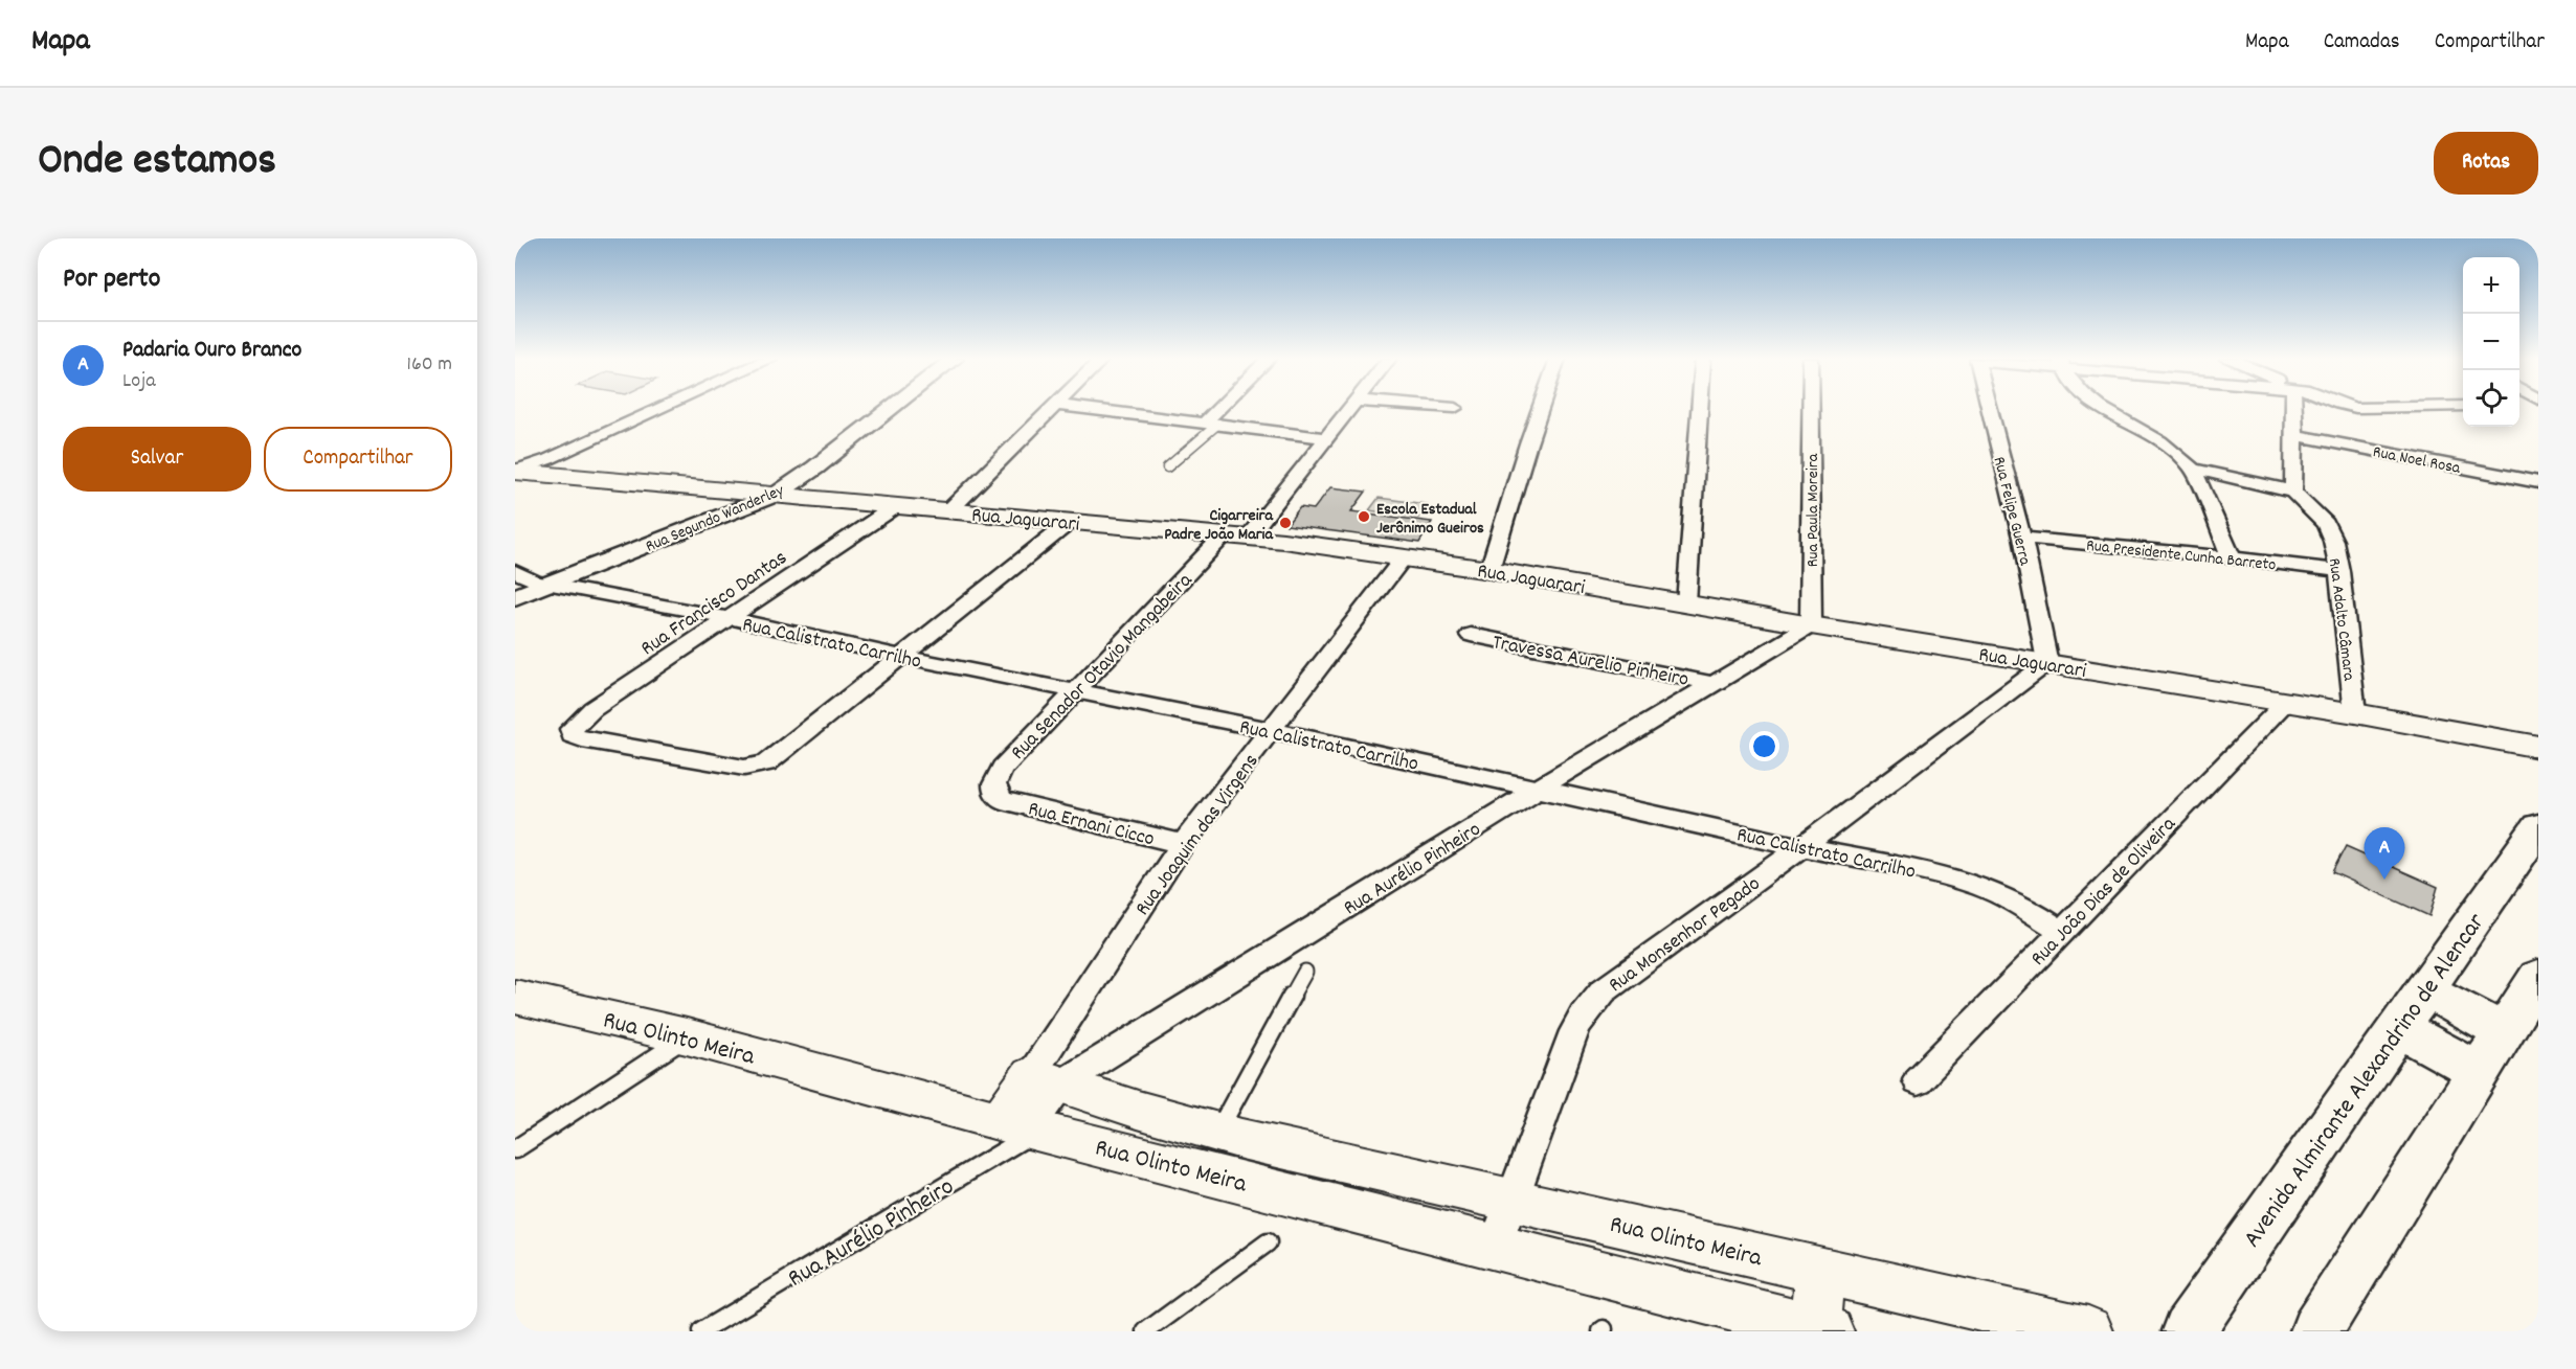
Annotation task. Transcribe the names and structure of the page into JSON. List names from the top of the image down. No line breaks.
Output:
{"streets":{"main road":["Rua Jaguarari","Rua Joaquim das Virgens","Rua Olinto Meira","Avenida Almirante Alexandrino de Alencar"],"street":["Rua Noel Rosa","Rua Paula Moreira","Rua Felipe Guerra","Rua Segundo Wanderley","Rua Presidente Cunha Barreto","Rua Francisco Dantas","Rua Adalto Câmara","Rua Calistrato Carrilho","Travessa Aurelio Pinheiro","Rua Senador Otavio Mangabeira","Rua Ernani Cicco","Rua Aurélio Pinheiro","Rua João Dias de Oliveira","Rua Monsenhor Pegado"]},"crossings":[["Rua Paula Moreira","Rua Jaguarari"],["Rua Paula Moreira","Rua Aurélio Pinheiro"],["Rua Felipe Guerra","Rua Jaguarari"],["Rua Felipe Guerra","Rua Presidente Cunha Barreto"],["Rua Felipe Guerra","Rua Monsenhor Pegado"],["Rua Segundo Wanderley","Rua Jaguarari"],["Rua Segundo Wanderley","Rua Calistrato Carrilho"],["Rua Jaguarari","Rua Francisco Dantas"],["Rua Jaguarari","Rua Adalto Câmara"],["Rua Jaguarari","Rua Senador Otavio Mangabeira"],["Rua Jaguarari","Rua Joaquim das Virgens"],["Rua Jaguarari","Rua Aurélio Pinheiro"],["Rua Jaguarari","Rua João Dias de Oliveira"],["Rua Jaguarari","Rua Monsenhor Pegado"],["Rua Presidente Cunha Barreto","Rua Adalto Câmara"],["Rua Francisco Dantas","Rua Calistrato Carrilho"],["Rua Calistrato Carrilho","Rua Senador Otavio Mangabeira"],["Rua Calistrato Carrilho","Rua Joaquim das Virgens"],["Rua Calistrato Carrilho","Rua Aurélio Pinheiro"],["Rua Calistrato Carrilho","Rua João Dias de Oliveira"],["Rua Calistrato Carrilho","Rua Monsenhor Pegado"],["Travessa Aurelio Pinheiro","Rua Aurélio Pinheiro"],["Rua Senador Otavio Mangabeira","Rua Ernani Cicco"],["Rua Ernani Cicco","Rua Joaquim das Virgens"],["Rua Joaquim das Virgens","Rua Aurélio Pinheiro"],["Rua Joaquim das Virgens","Rua Olinto Meira"],["Rua Aurélio Pinheiro","Rua Olinto Meira"],["Rua Monsenhor Pegado","Rua Olinto Meira"]],"places":["Escola Estadual Jerônimo Gueiros","Cigarreira Padre João Maria"],"page":{"header":"Mapa","nav":["Mapa","Camadas","Compartilhar"],"title":"Onde estamos","buttons":["Rotas",["Salvar","Compartilhar"]],"heading":"Por perto","map_buttons":["+","−"],"list":[{"mark":"A","name":"Padaria Ouro Branco","note":"Loja","value":"160 m"}],"pins":"A"}}
